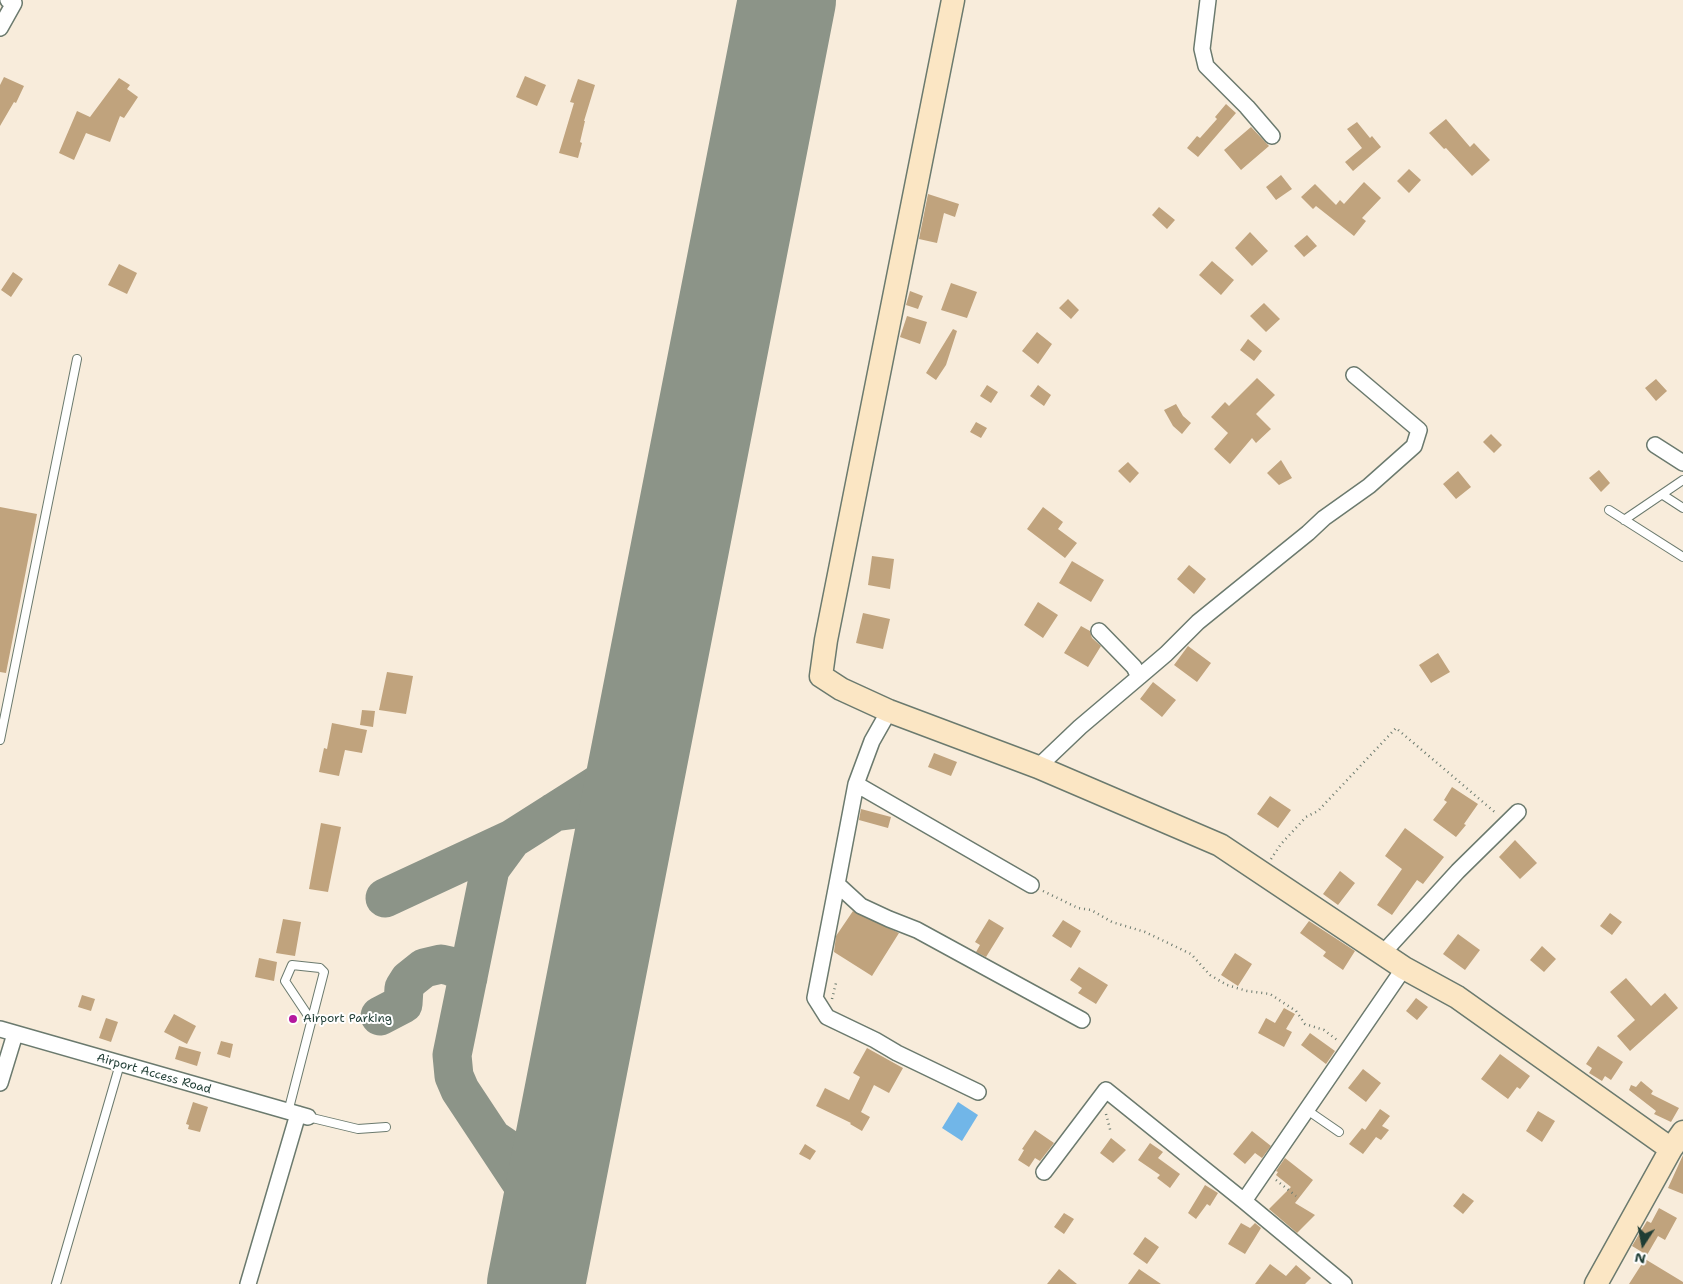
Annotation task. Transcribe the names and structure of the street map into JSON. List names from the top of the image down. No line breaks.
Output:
{"streets":{"street":["Airport Access Road"]},"places":["Airport Parking"],"north":"bottom"}
